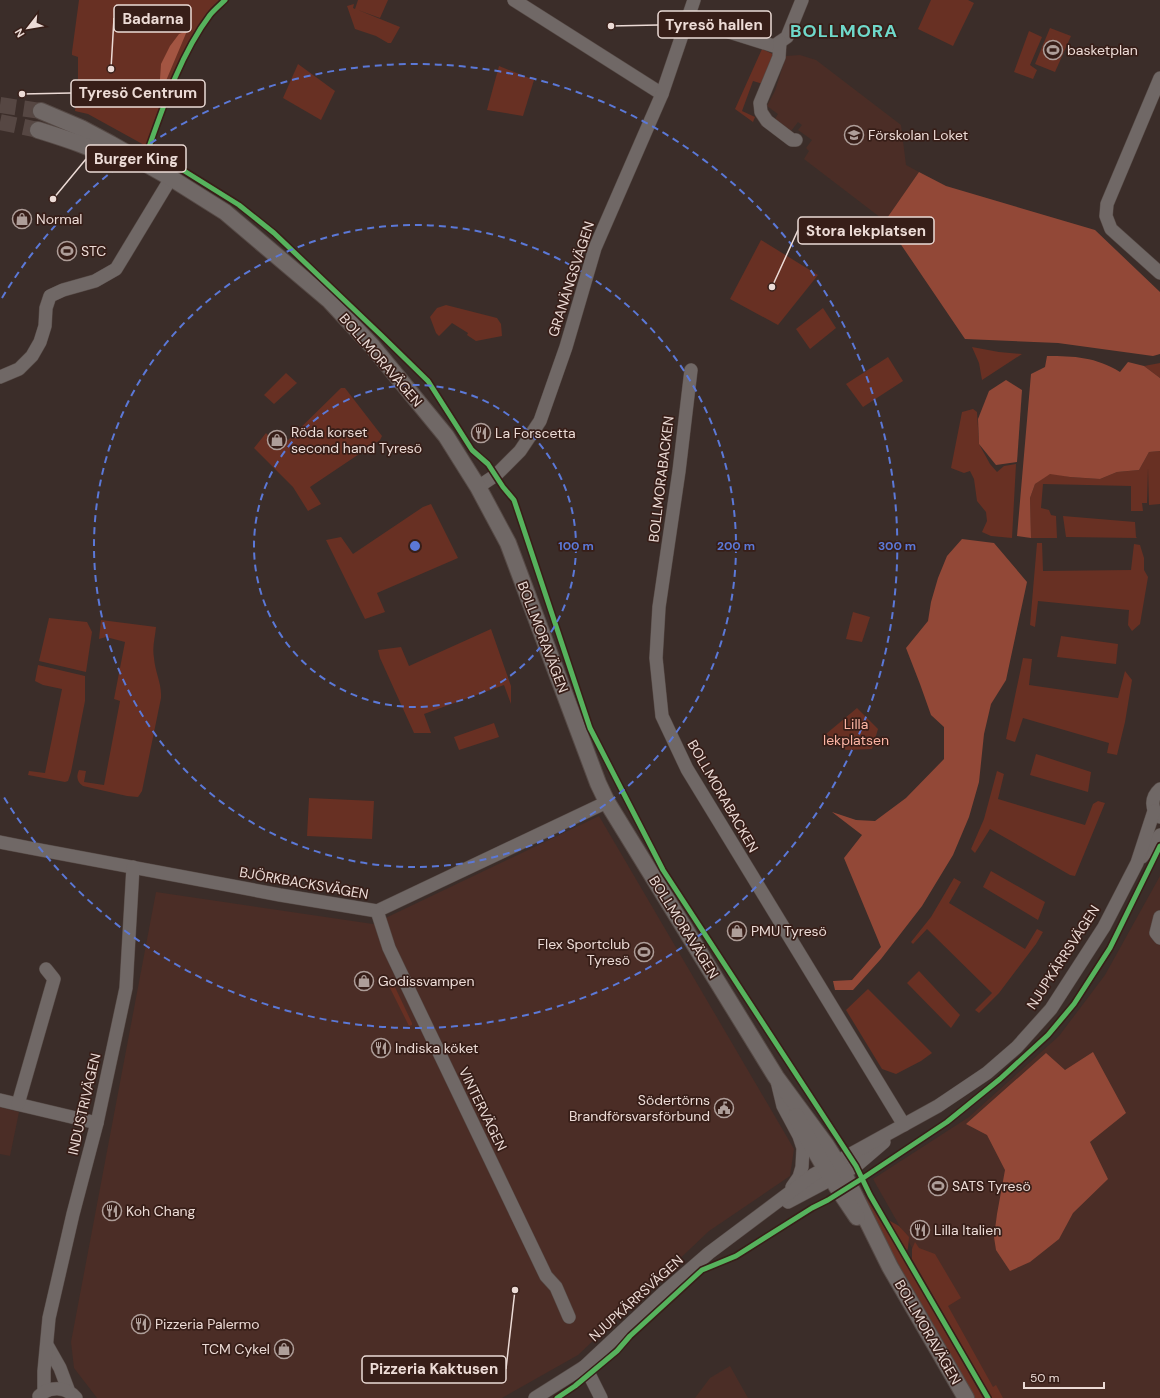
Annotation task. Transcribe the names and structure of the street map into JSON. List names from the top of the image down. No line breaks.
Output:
{"streets":{"street":["GRANÄNGSVÄGEN","BOLLMORAVÄGEN","BOLLMORABACKEN","BJÖRKBACKSVÄGEN","NJUPKÄRRSVÄGEN","INDUSTRIVÄGEN","VINTERVÄGEN"]},"crossings":[["GRANÄNGSVÄGEN","BOLLMORAVÄGEN"],["BOLLMORAVÄGEN","BJÖRKBACKSVÄGEN"],["BOLLMORAVÄGEN","NJUPKÄRRSVÄGEN"],["BOLLMORABACKEN","NJUPKÄRRSVÄGEN"],["BJÖRKBACKSVÄGEN","INDUSTRIVÄGEN"],["BJÖRKBACKSVÄGEN","VINTERVÄGEN"]],"districts":["BOLLMORA"],"parks":["Lilla lekplatsen"],"places":{"other":["Tyresö hallen","Badarna","Tyresö Centrum","Burger King","Stora lekplatsen","Pizzeria Kaktusen"],"sports":["basketplan","STC","Flex Sportclub Tyresö","SATS Tyresö"],"school or university":["Förskolan Loket"],"shop":["Normal","Röda korset second hand Tyresö","PMU Tyresö","Godissvampen","TCM Cykel"],"restaurant":["La Forscetta","Indiska köket","Koh Chang","Lilla Italien","Pizzeria Palermo"],"public building":["Södertörns Brandförsvarsförbund"]},"scale_bar":"50 m","north":"bottom left","rings":["100 m","200 m","300 m"]}
